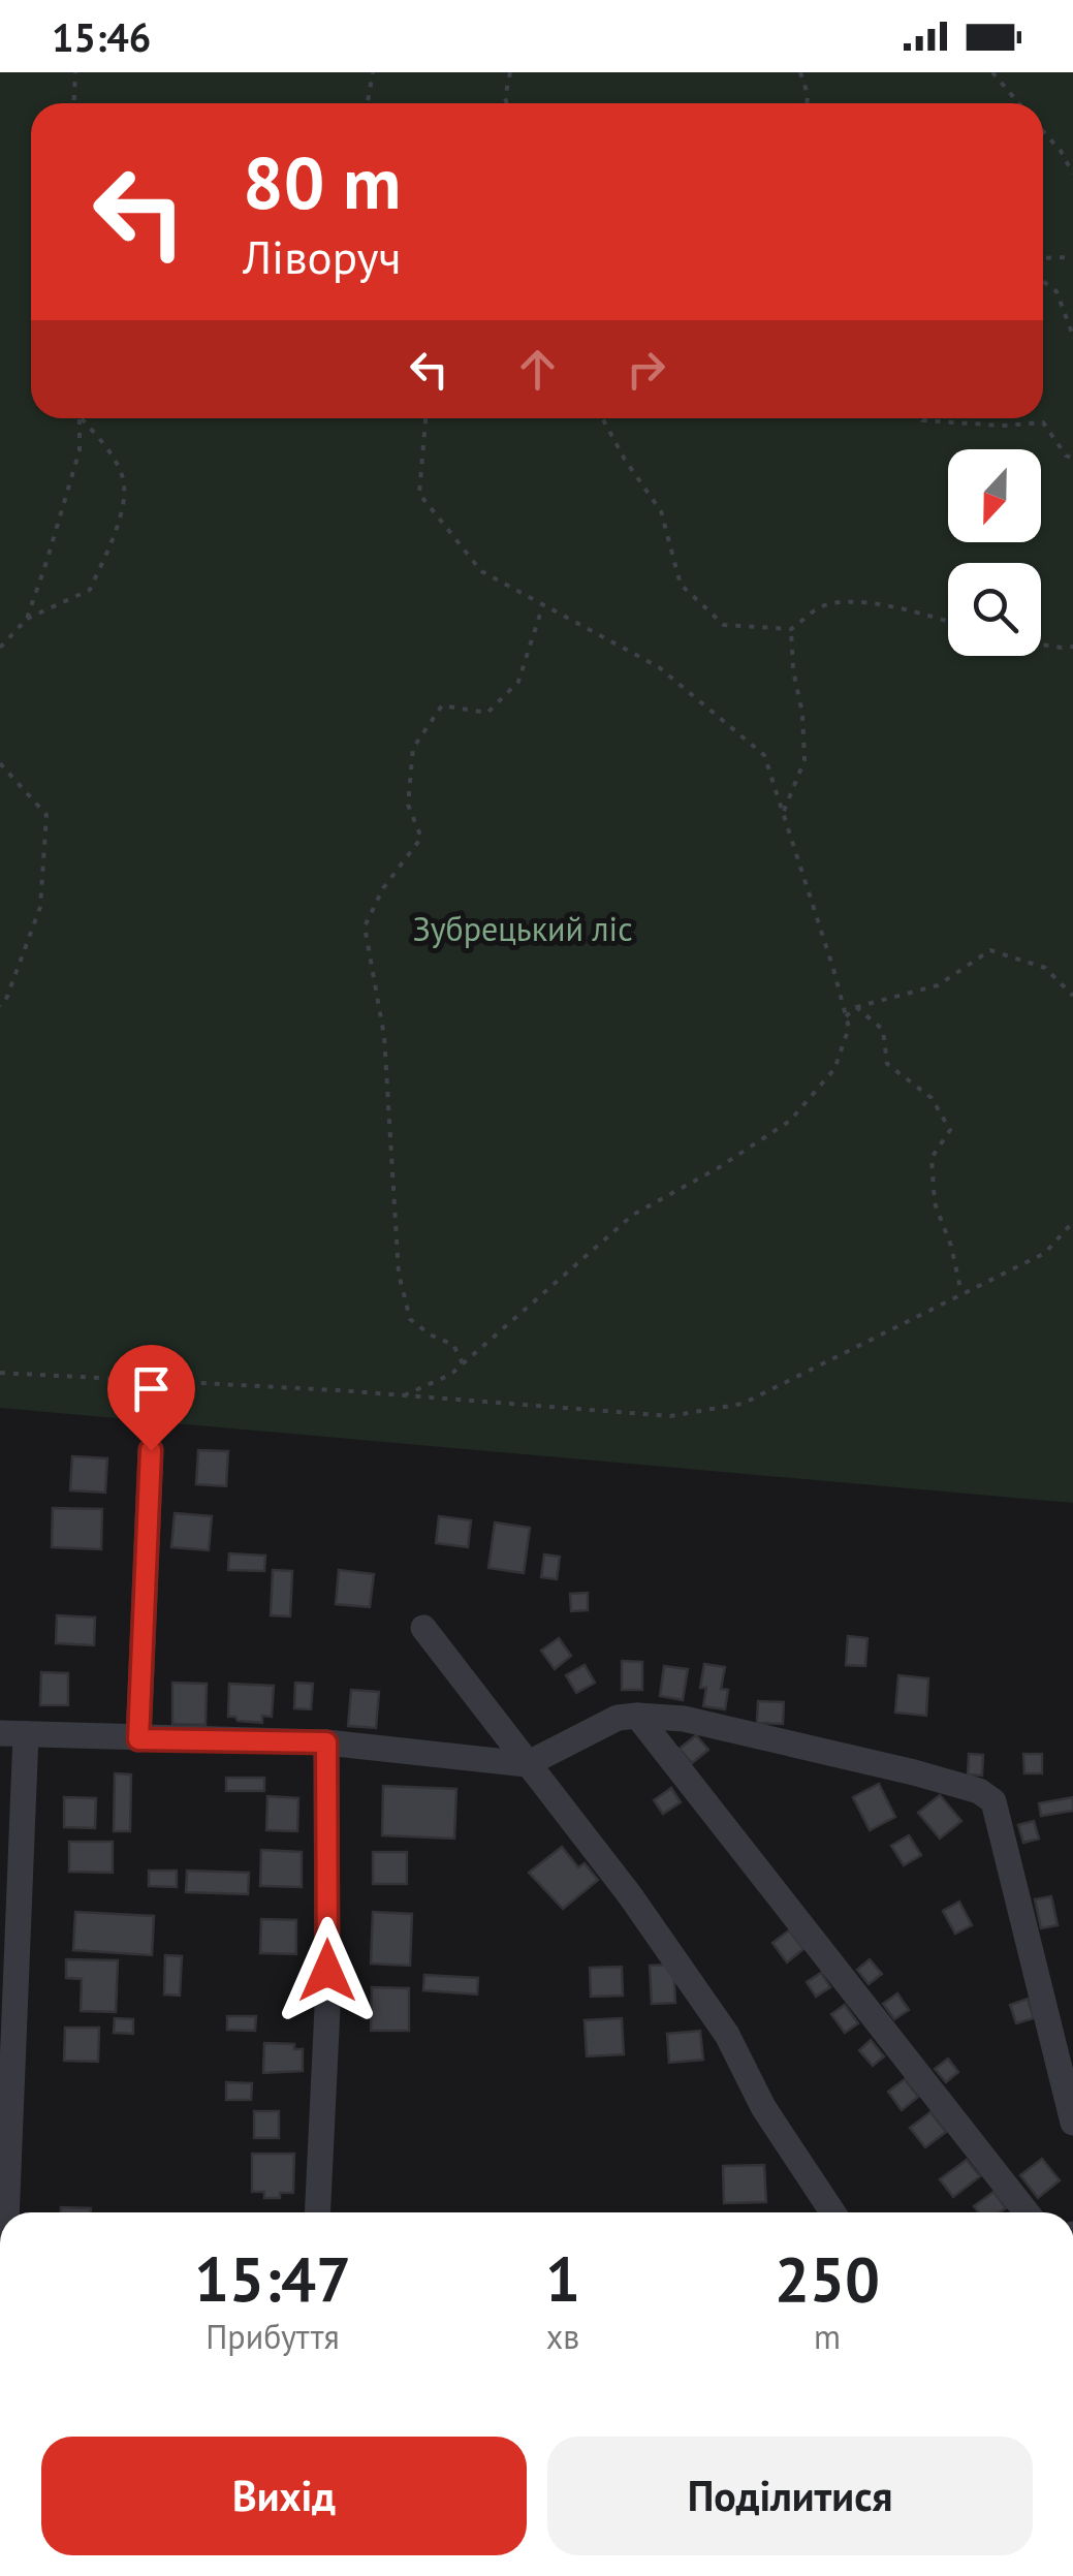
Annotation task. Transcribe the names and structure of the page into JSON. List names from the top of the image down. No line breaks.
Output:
{"parks":["Зубрецький ліс"],"north":"bottom","page":{"status":"15:46","turn":["80 m","Ліворуч"],"eta":["15:47","Прибуття","1","хв","250","m"],"buttons":["Вихід","Поділитися"]}}
